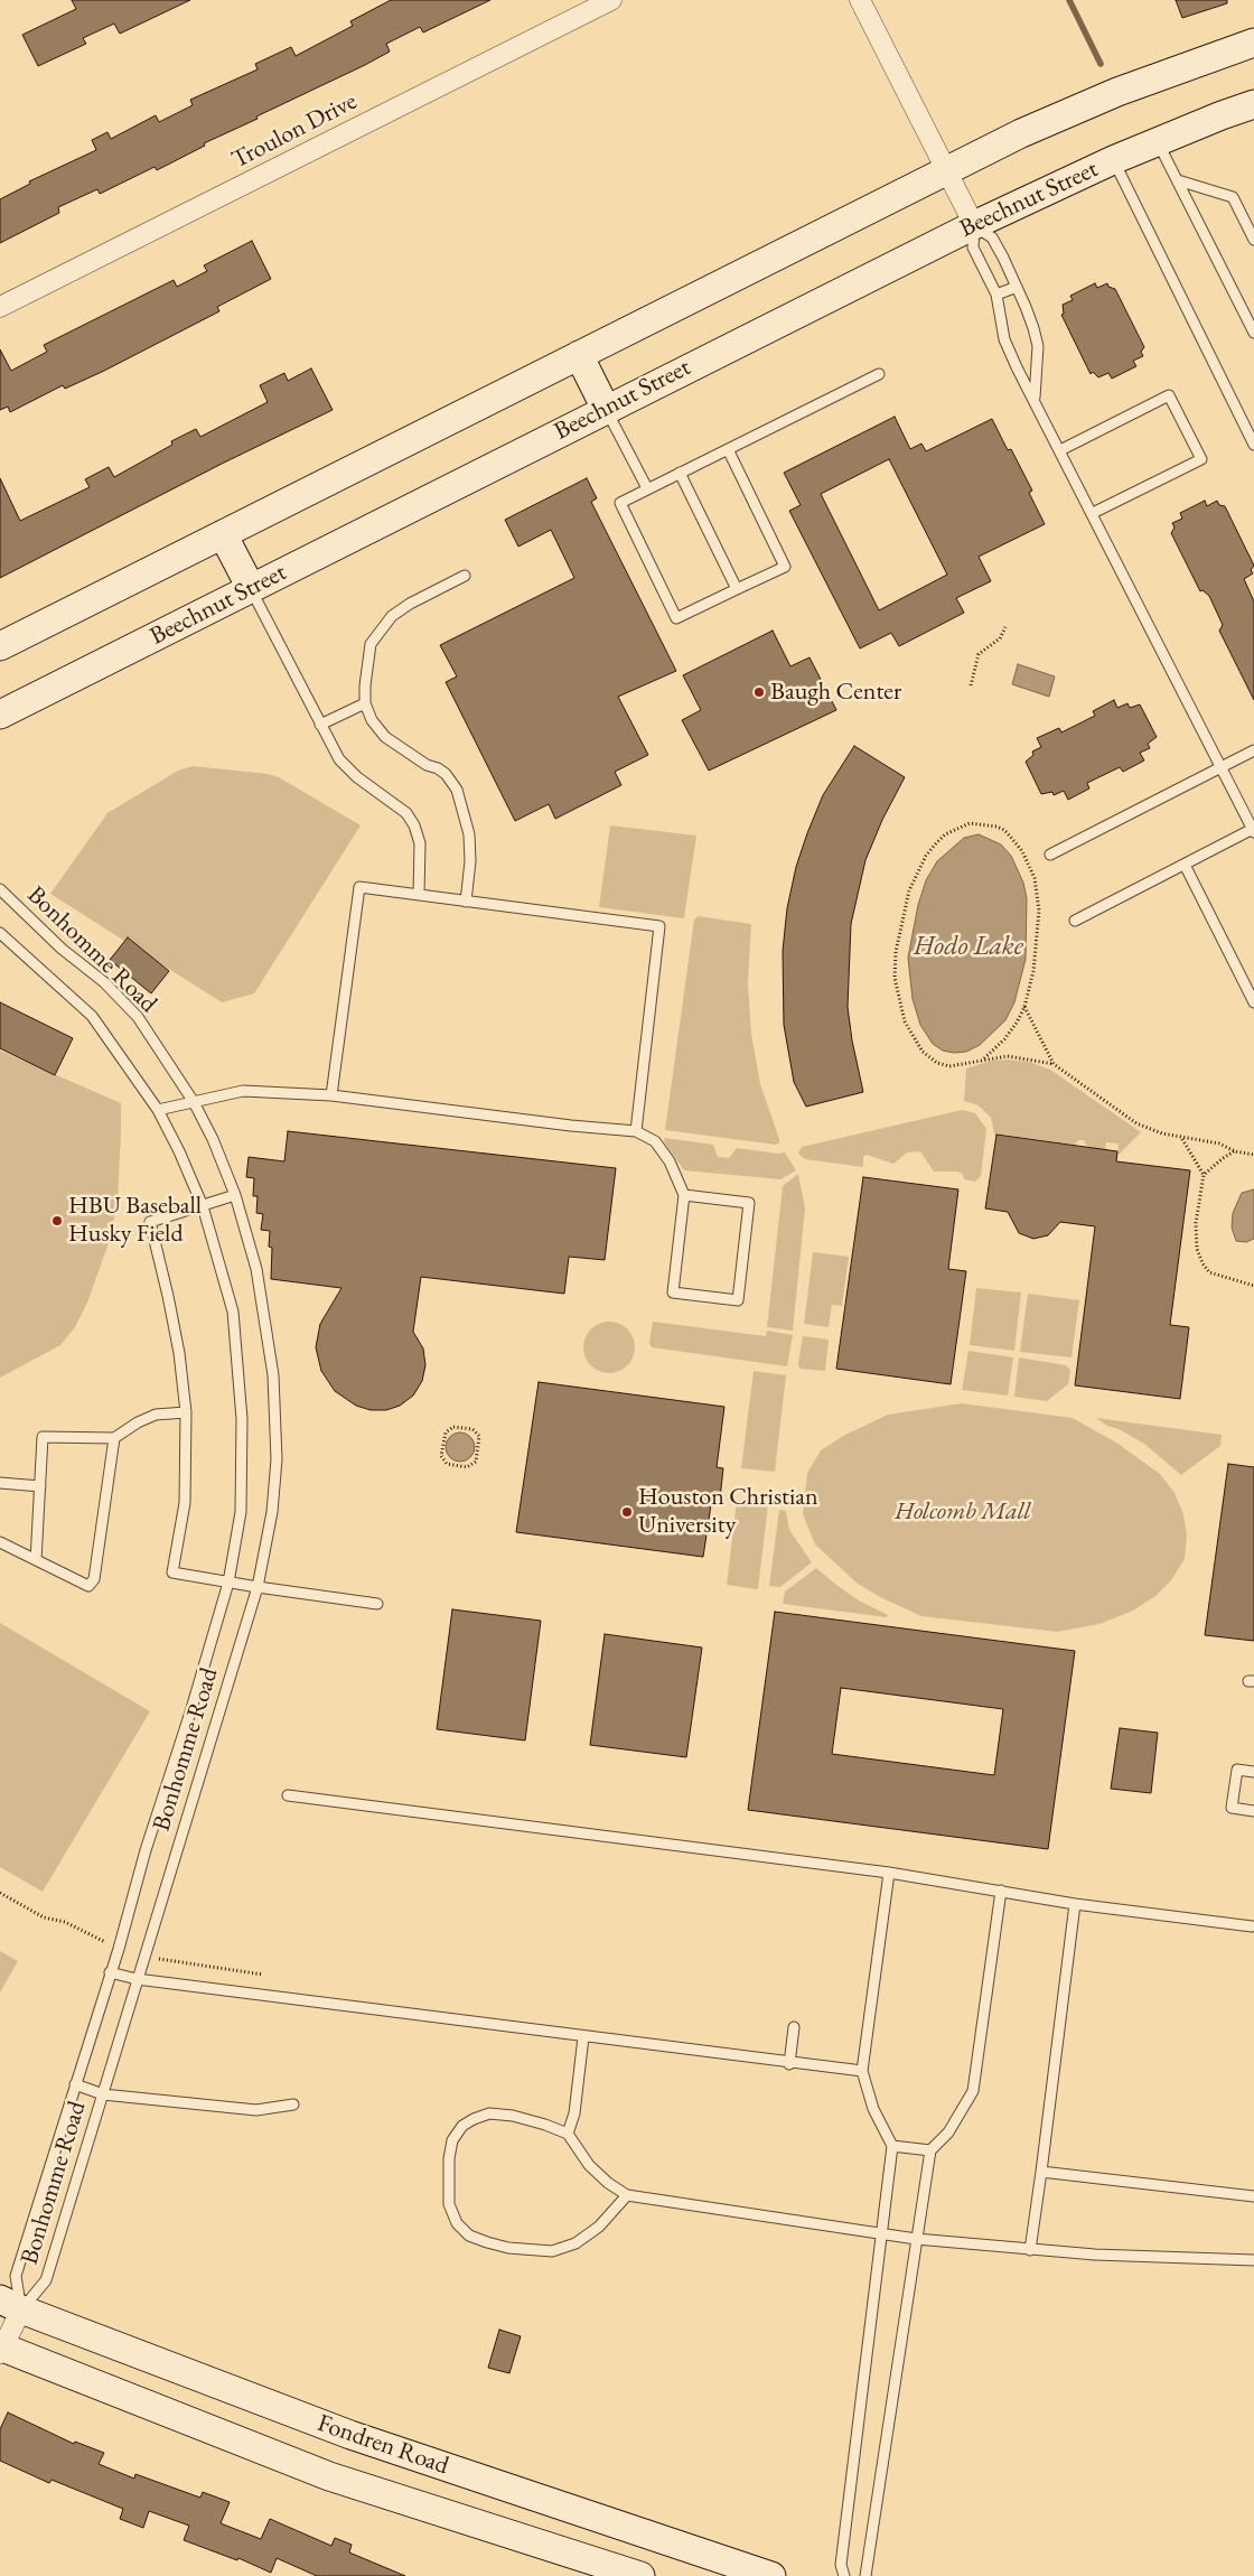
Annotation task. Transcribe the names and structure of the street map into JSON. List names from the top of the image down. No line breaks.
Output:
{"streets":{"main road":["Beechnut Street","Fondren Road"],"street":["Troulon Drive"],"lane":["Bonhomme Road"]},"crossings":[["Bonhomme Road","Fondren Road"]],"water":["Hodo Lake"],"parks":["Holcomb Mall"],"places":["Baugh Center","HBU Baseball Husky Field","Houston Christian University"]}
